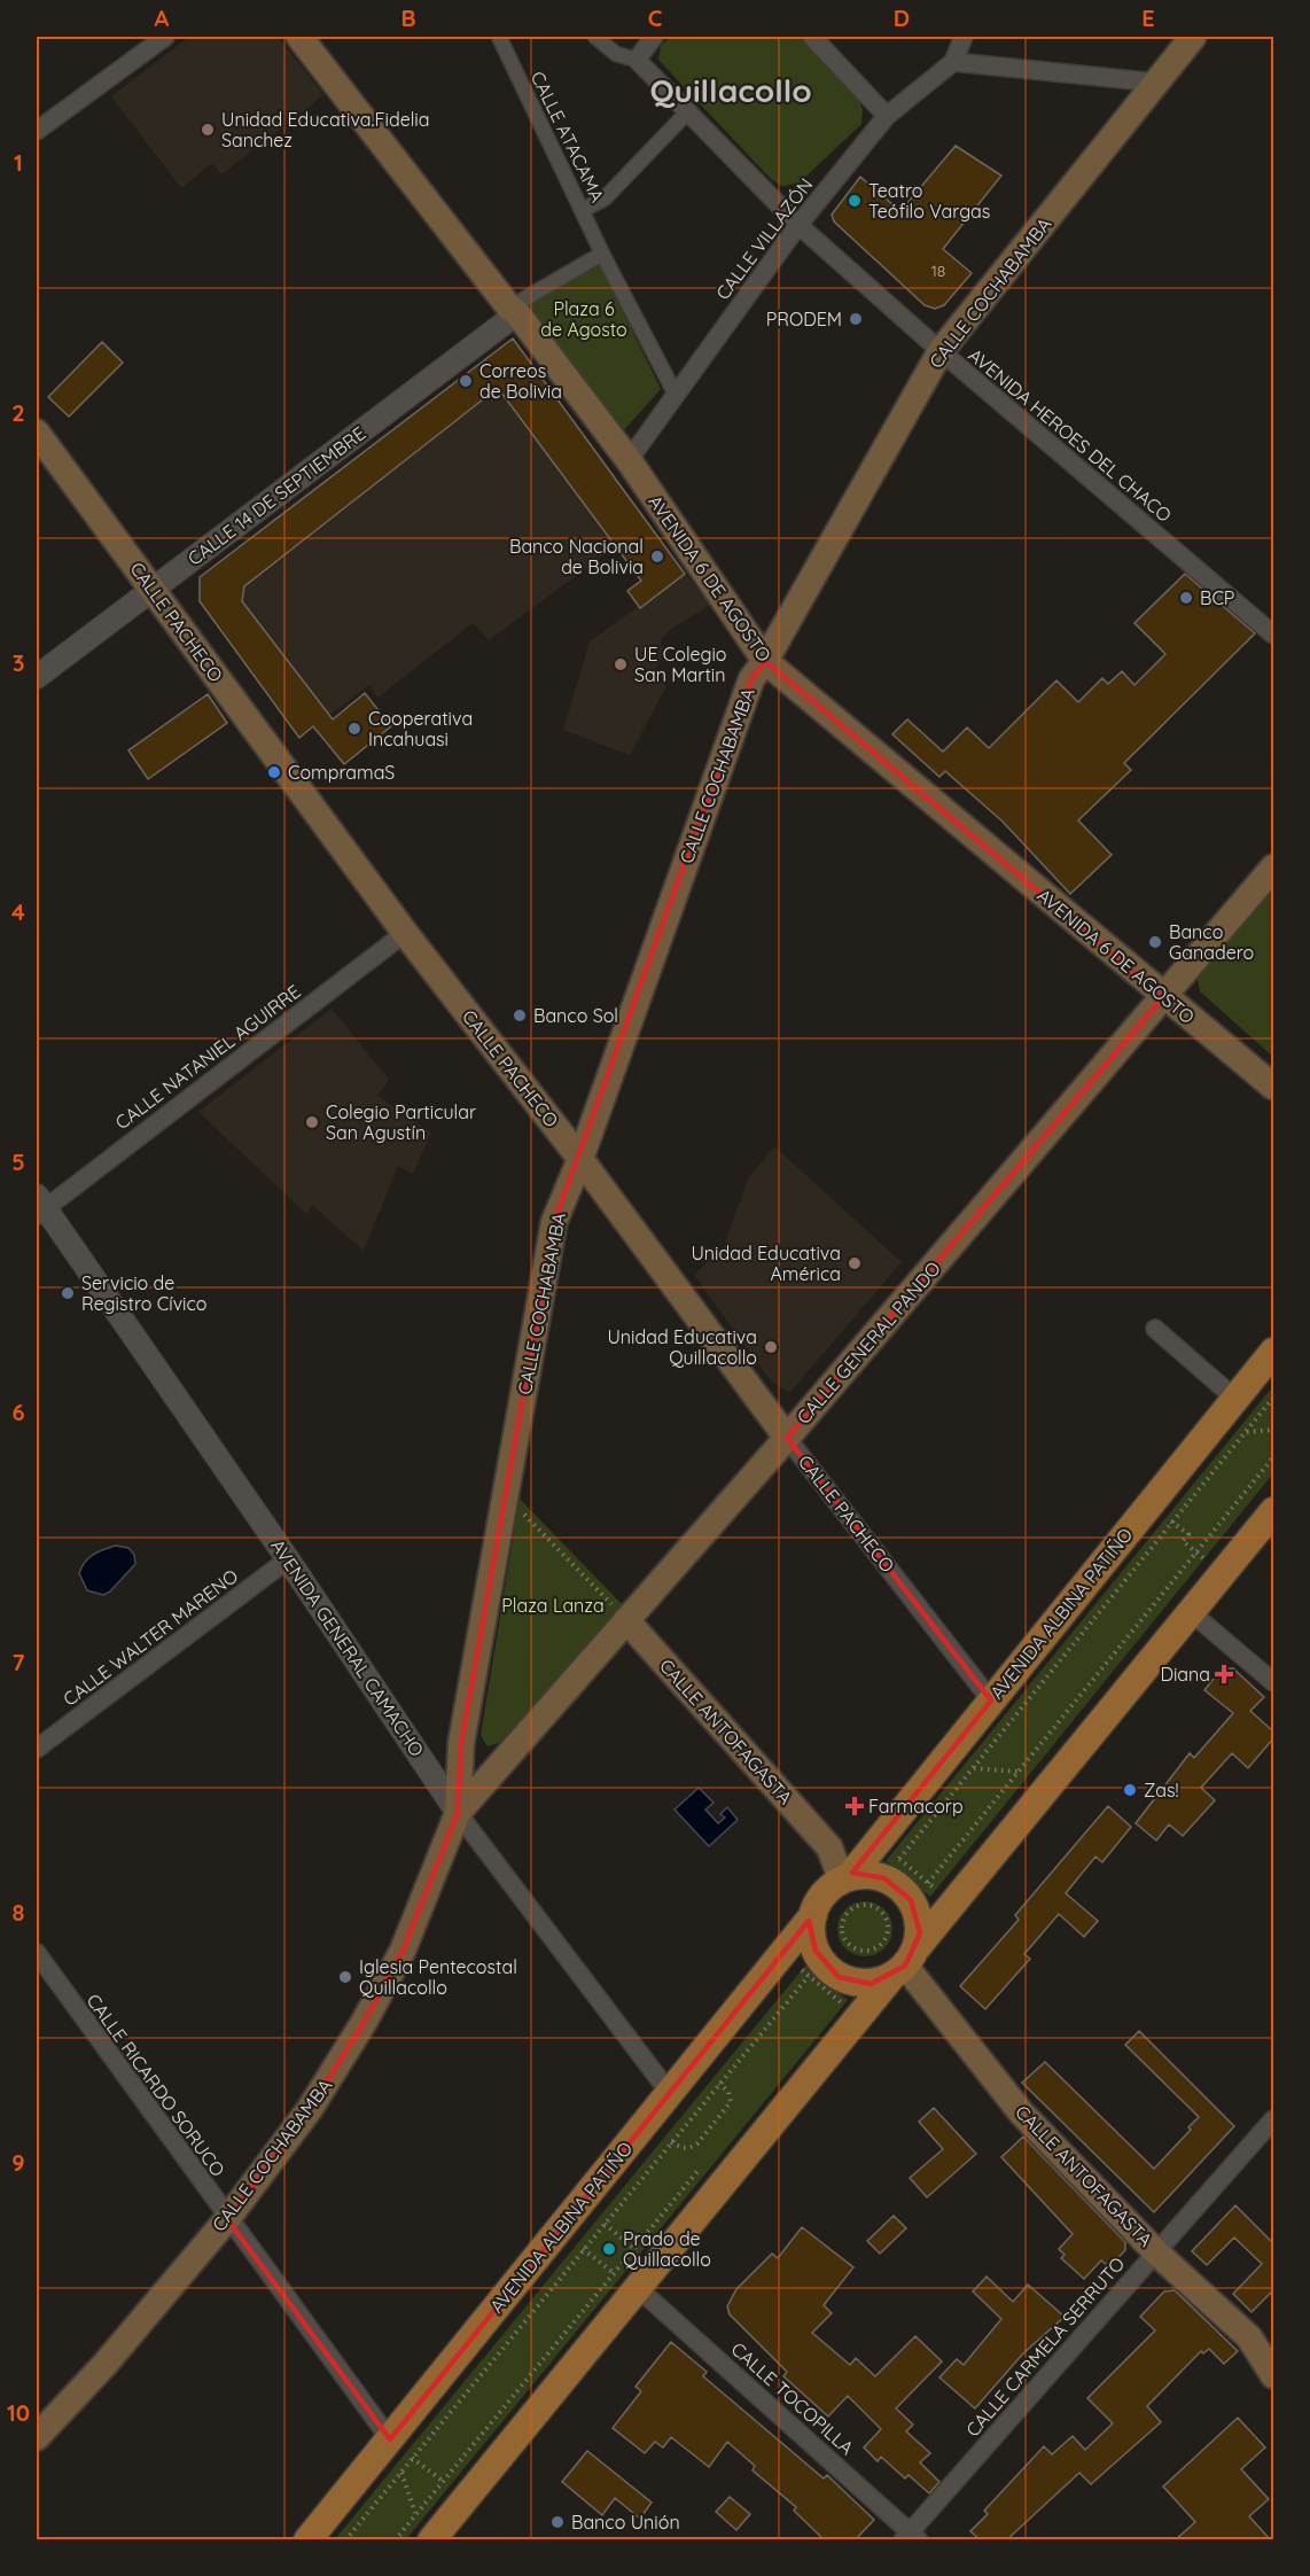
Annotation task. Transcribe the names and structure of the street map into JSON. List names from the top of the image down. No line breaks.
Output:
{"streets":{"main road":["CALLE COCHABAMBA","AVENIDA 6 DE AGOSTO","CALLE PACHECO","CALLE GENERAL PANDO","AVENIDA ALBINA PATIÑO","CALLE ANTOFAGASTA"],"street":["CALLE ATACAMA","CALLE VILLAZÓN","AVENIDA HEROES DEL CHACO","CALLE 14 DE SEPTIEMBRE","CALLE NATANIEL AGUIRRE","CALLE WALTER MARENO","AVENIDA GENERAL CAMACHO","CALLE RICARDO SORUCO","CALLE CARMELA SERRUTO","CALLE TOCOPILLA"]},"crossings":[["CALLE ATACAMA","CALLE VILLAZÓN"],["CALLE VILLAZÓN","AVENIDA HEROES DEL CHACO"],["CALLE VILLAZÓN","AVENIDA 6 DE AGOSTO"],["CALLE COCHABAMBA","AVENIDA HEROES DEL CHACO"],["CALLE COCHABAMBA","AVENIDA 6 DE AGOSTO"],["CALLE COCHABAMBA","CALLE PACHECO"],["CALLE COCHABAMBA","CALLE GENERAL PANDO"],["CALLE COCHABAMBA","AVENIDA GENERAL CAMACHO"],["CALLE COCHABAMBA","CALLE RICARDO SORUCO"],["CALLE 14 DE SEPTIEMBRE","AVENIDA 6 DE AGOSTO"],["CALLE 14 DE SEPTIEMBRE","CALLE PACHECO"],["AVENIDA 6 DE AGOSTO","CALLE GENERAL PANDO"],["CALLE PACHECO","CALLE NATANIEL AGUIRRE"],["CALLE PACHECO","CALLE GENERAL PANDO"],["CALLE PACHECO","AVENIDA ALBINA PATIÑO"],["CALLE NATANIEL AGUIRRE","AVENIDA GENERAL CAMACHO"],["CALLE GENERAL PANDO","AVENIDA GENERAL CAMACHO"],["CALLE GENERAL PANDO","CALLE ANTOFAGASTA"],["AVENIDA ALBINA PATIÑO","AVENIDA GENERAL CAMACHO"],["AVENIDA ALBINA PATIÑO","CALLE ANTOFAGASTA"],["AVENIDA ALBINA PATIÑO","CALLE RICARDO SORUCO"],["CALLE WALTER MARENO","AVENIDA GENERAL CAMACHO"],["CALLE ANTOFAGASTA","CALLE CARMELA SERRUTO"],["CALLE CARMELA SERRUTO","CALLE TOCOPILLA"]],"districts":["Quillacollo"],"parks":["Plaza 6 de Agosto","Plaza Lanza"],"places":{"other":["Unidad Educativa.Fidelia Sanchez","Teatro Teófilo Vargas","PRODEM","Correos de Bolivia","Banco Nacional de Bolivia","BCP","UE Colegio San Martin","Cooperativa Incahuasi","CompramaS","Banco Ganadero","Banco Sol","Colegio Particular San Agustín","Unidad Educativa América","Servicio de Registro Cívico","Unidad Educativa Quillacollo","Zas!","Iglesia Pentecostal Quillacollo","Prado de Quillacollo","Banco Unión"],"health":["Diana","Farmacorp"]},"house_numbers":["18"],"grid":{"columns":["A","B","C","D","E"],"rows":["1","2","3","4","5","6","7","8","9","10"]}}
